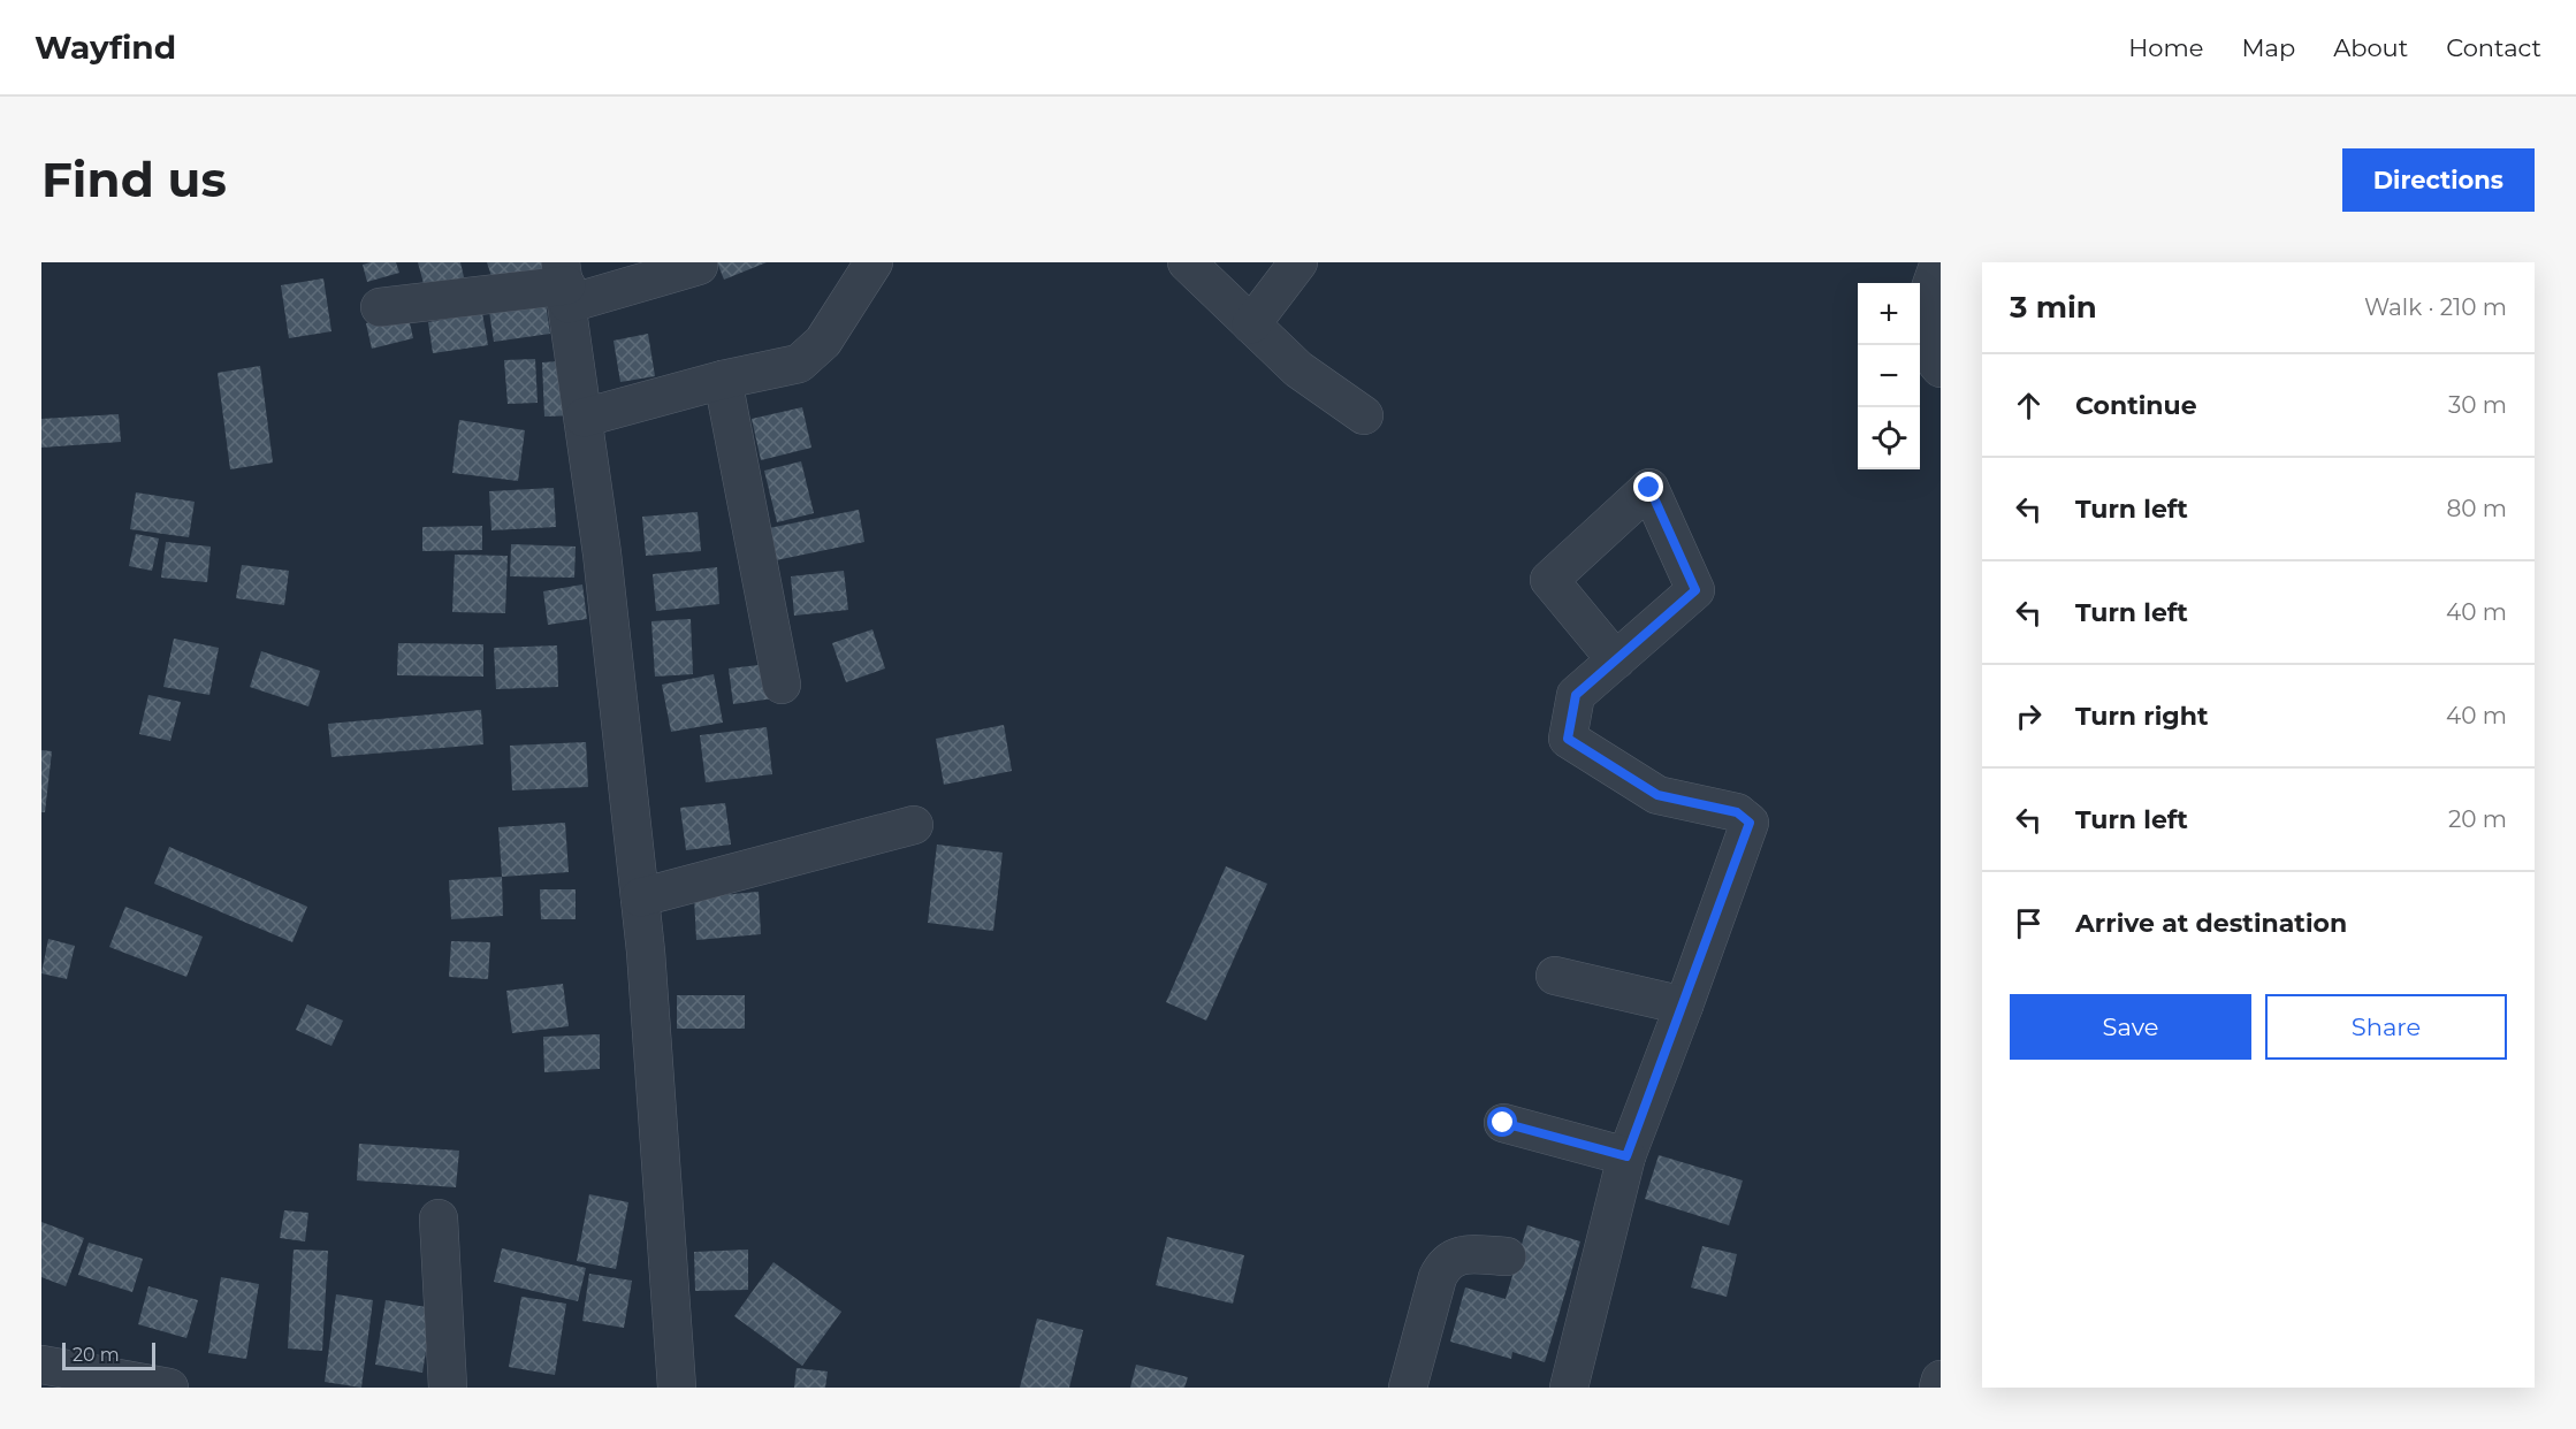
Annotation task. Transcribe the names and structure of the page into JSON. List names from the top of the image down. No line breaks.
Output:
{"scale_bar":"20 m","page":{"header":"Wayfind","nav":["Home","Map","About","Contact"],"buttons":["Directions",["Save","Share"]],"title":"Find us","heading":["3 min","Walk · 210 m"],"map_buttons":["+","−"],"list":[["Continue","30 m"],["Turn left","80 m"],["Turn left","40 m"],["Turn right","40 m"],["Turn left","20 m"],"Arrive at destination"],"scale":"20 m"}}
